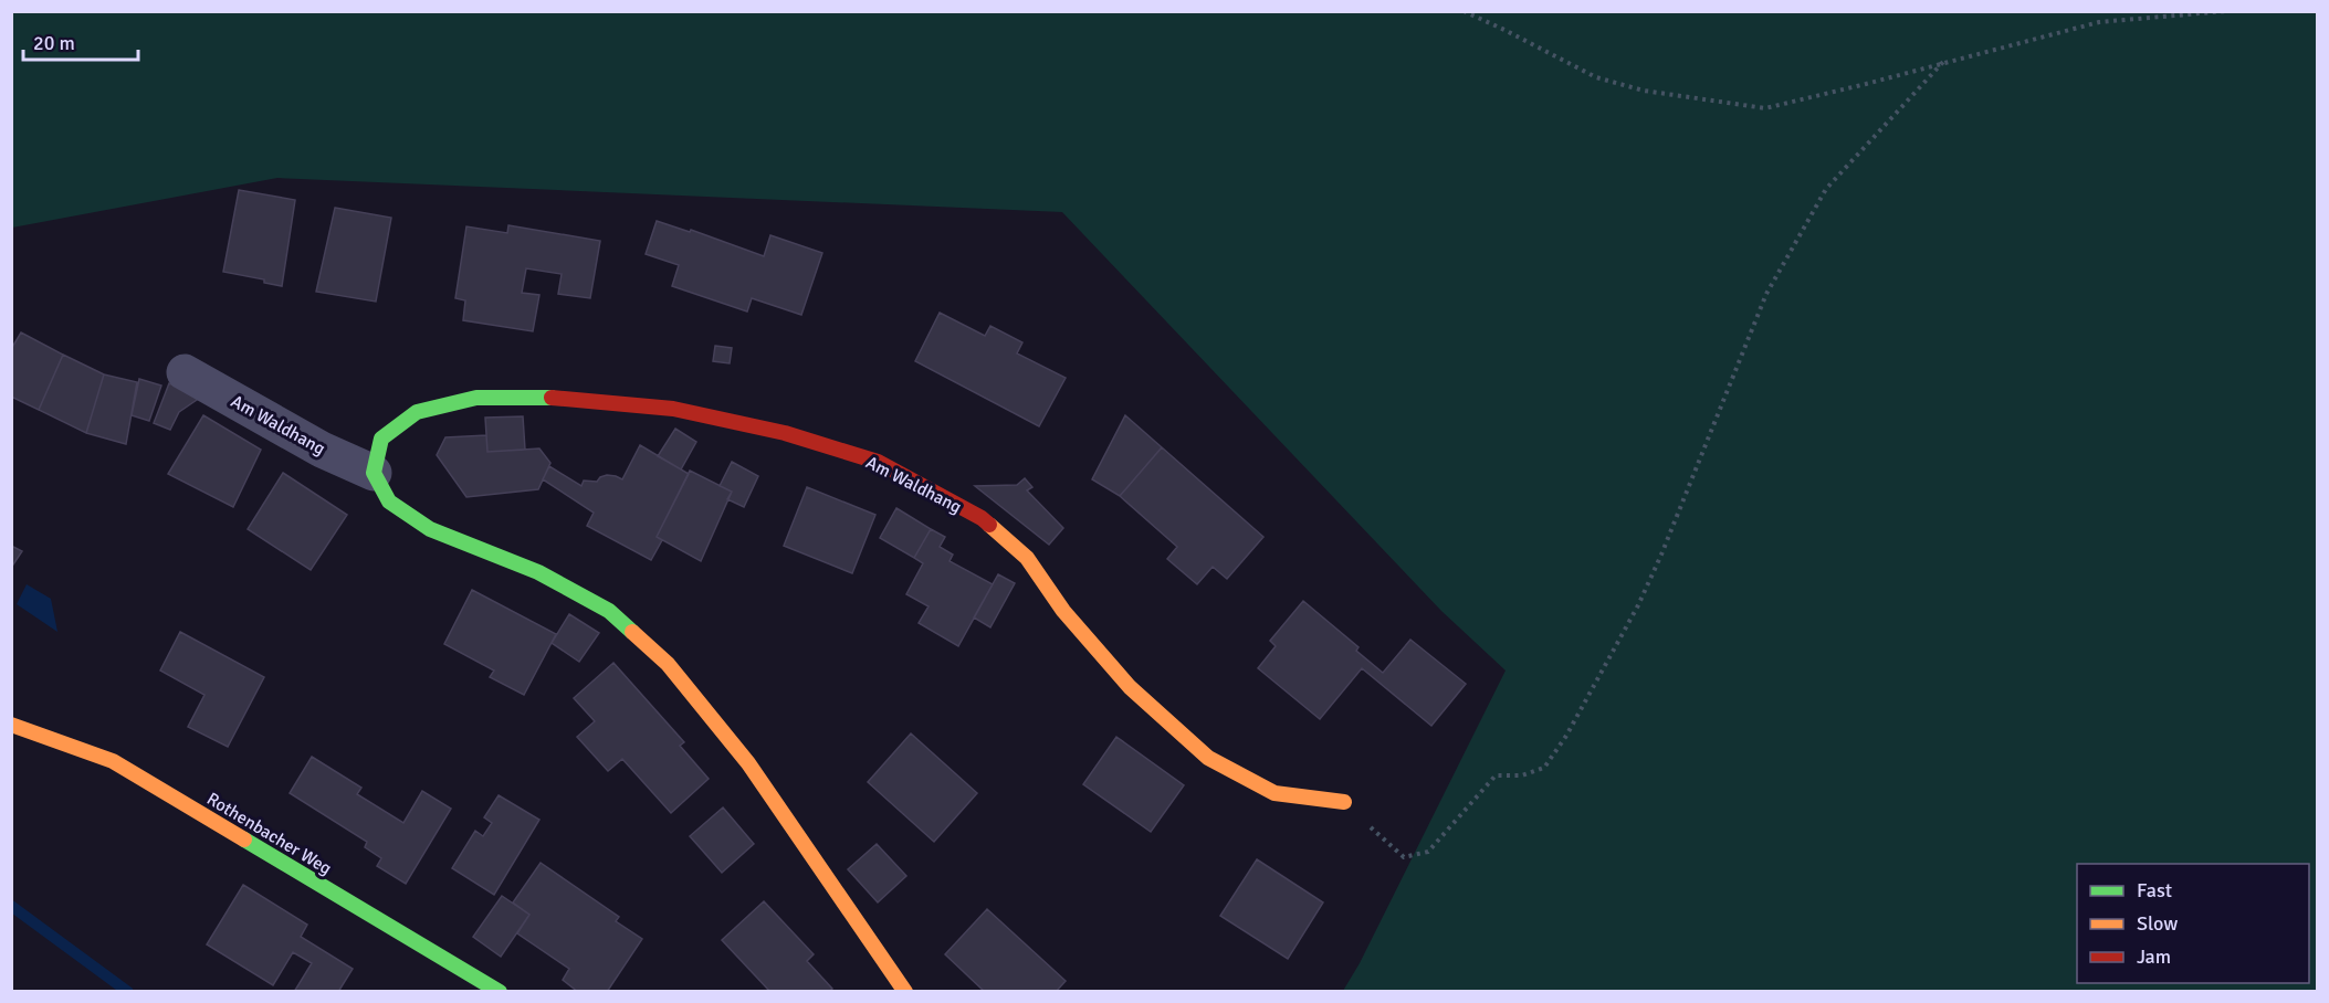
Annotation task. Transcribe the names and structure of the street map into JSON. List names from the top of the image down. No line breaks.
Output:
{"streets":{"street":["Am Waldhang","Rothenbacher Weg"]},"legend":["Fast","Slow","Jam"],"scale_bar":"20 m"}
